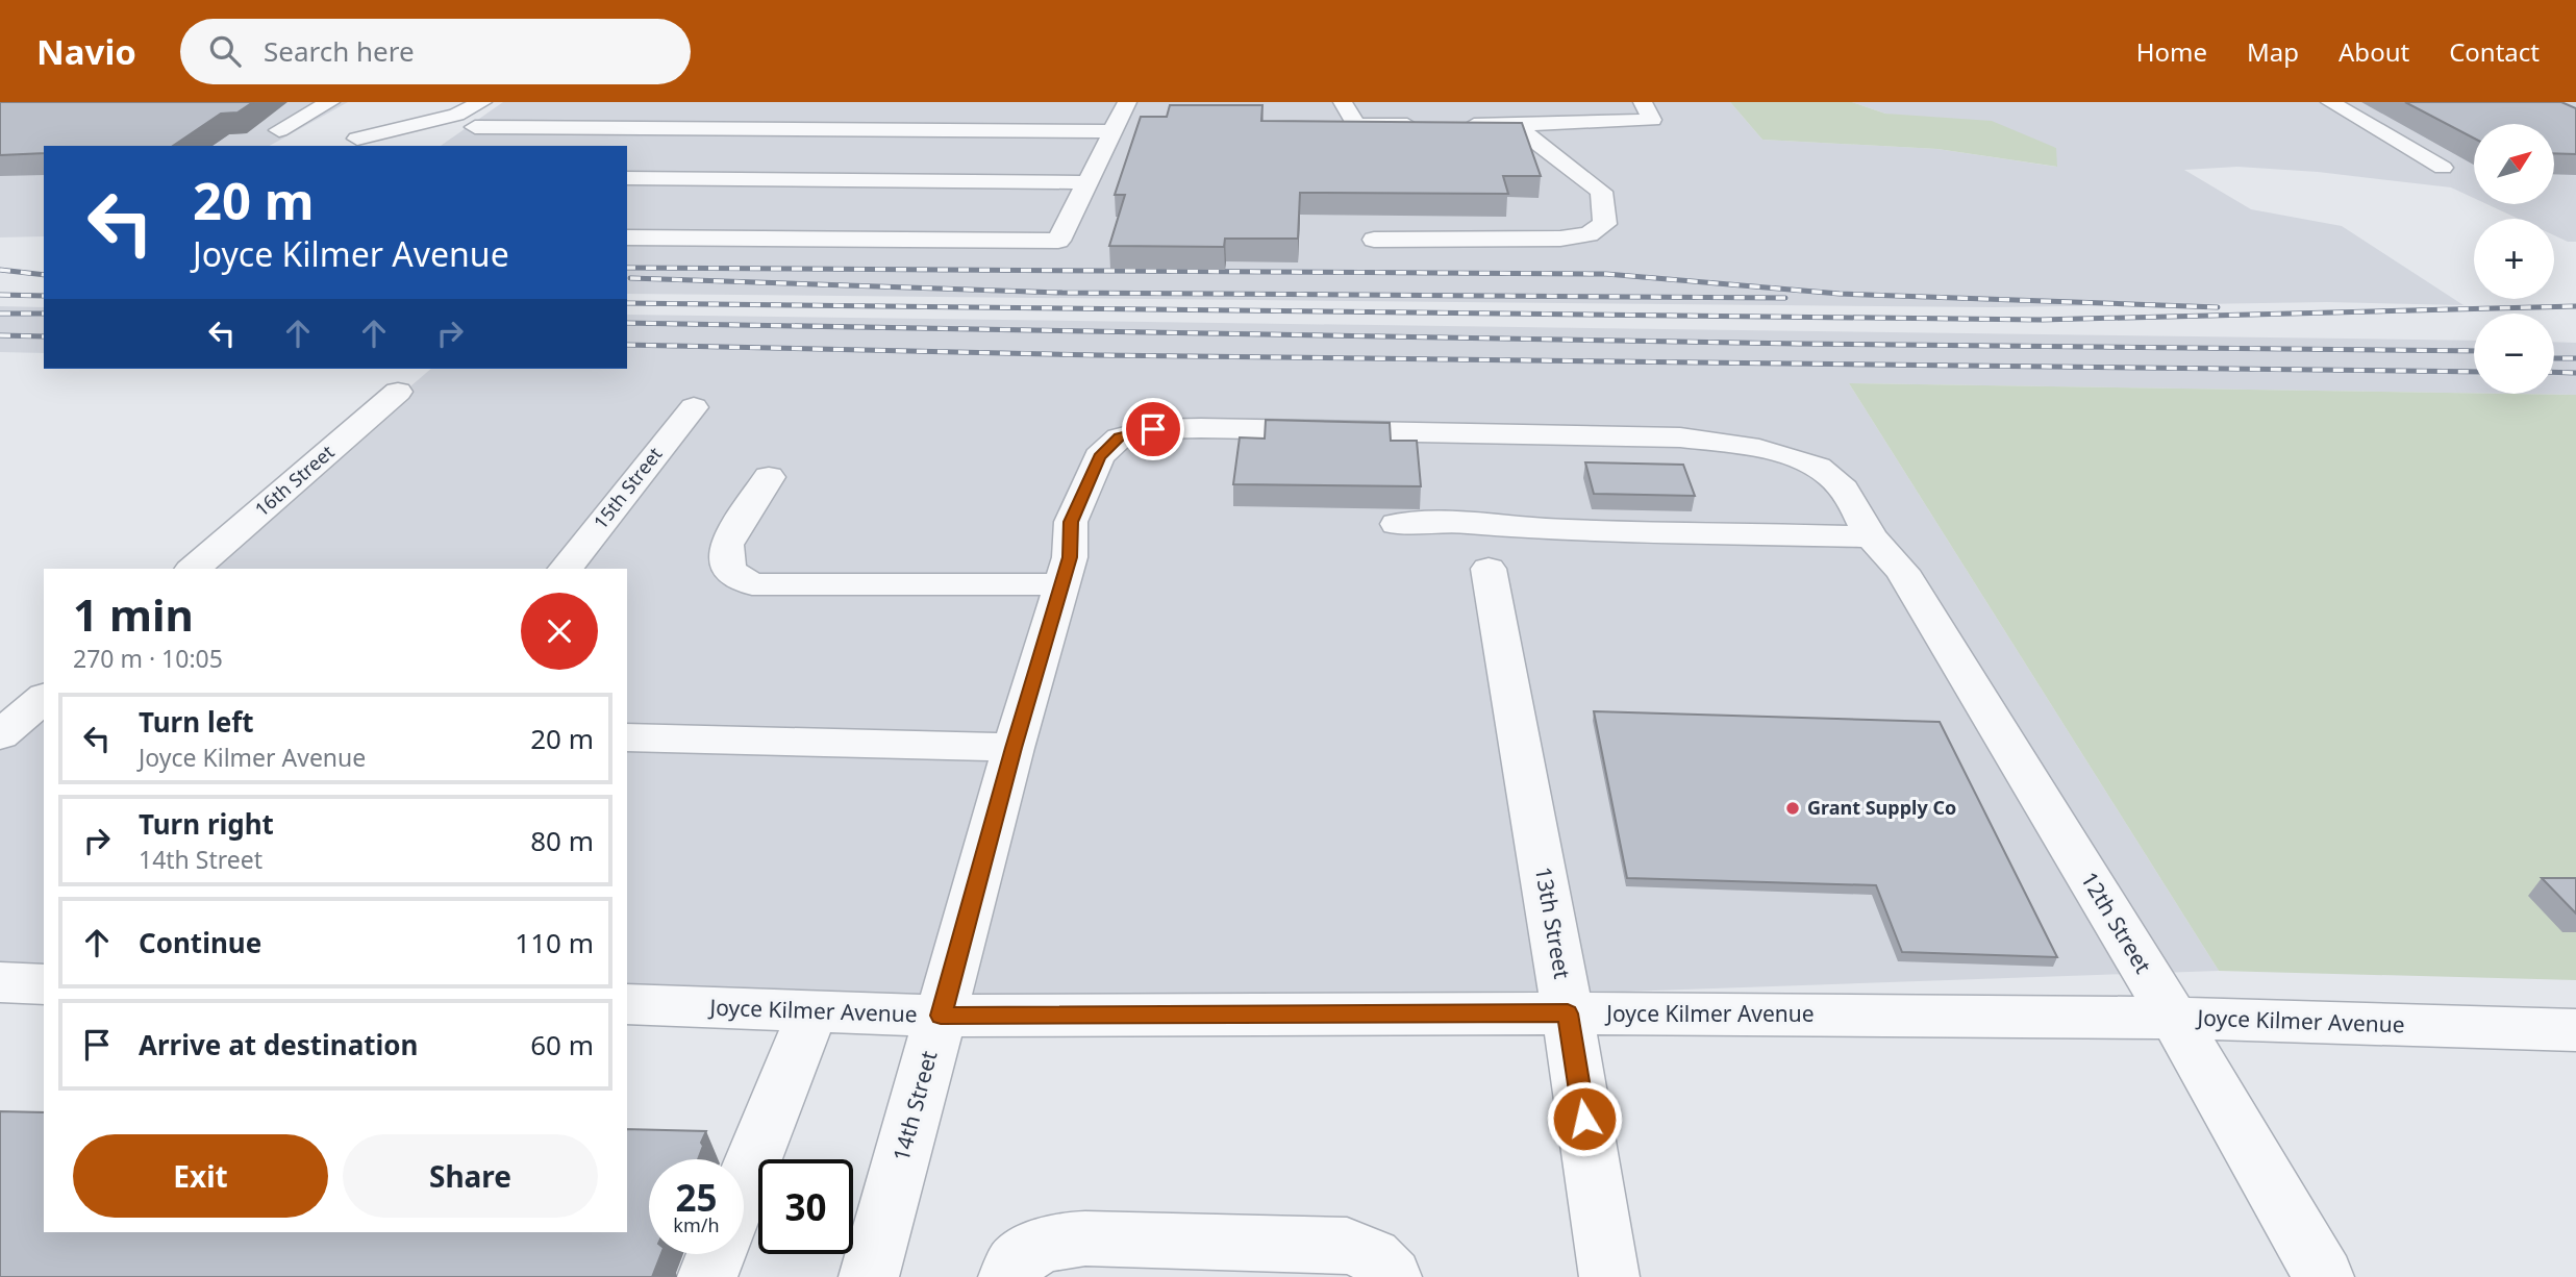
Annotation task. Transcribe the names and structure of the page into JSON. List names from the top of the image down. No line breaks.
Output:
{"streets":{"street":["16th Street","15th Street","13th Street","12th Street","Joyce Kilmer Avenue","14th Street"]},"crossings":[["13th Street","Joyce Kilmer Avenue"],["12th Street","Joyce Kilmer Avenue"],["12th Street","14th Street"],["Joyce Kilmer Avenue","14th Street"]],"places":["Grant Supply Co"],"north":"top right","page":{"header":"Navio","search":"Search here","nav":["Home","Map","About","Contact"],"map_buttons":["+","−"],"turn":["20 m","Joyce Kilmer Avenue"],"heading":["1 min","270 m · 10:05"],"list":[{"name":"Turn left","note":"Joyce Kilmer Avenue","value":"20 m"},{"name":"Turn right","note":"14th Street","value":"80 m"},{"name":"Continue","value":"110 m"},{"name":"Arrive at destination","value":"60 m"}],"buttons":["Exit","Share"],"speed":"25 km/h","limit":"30"}}
